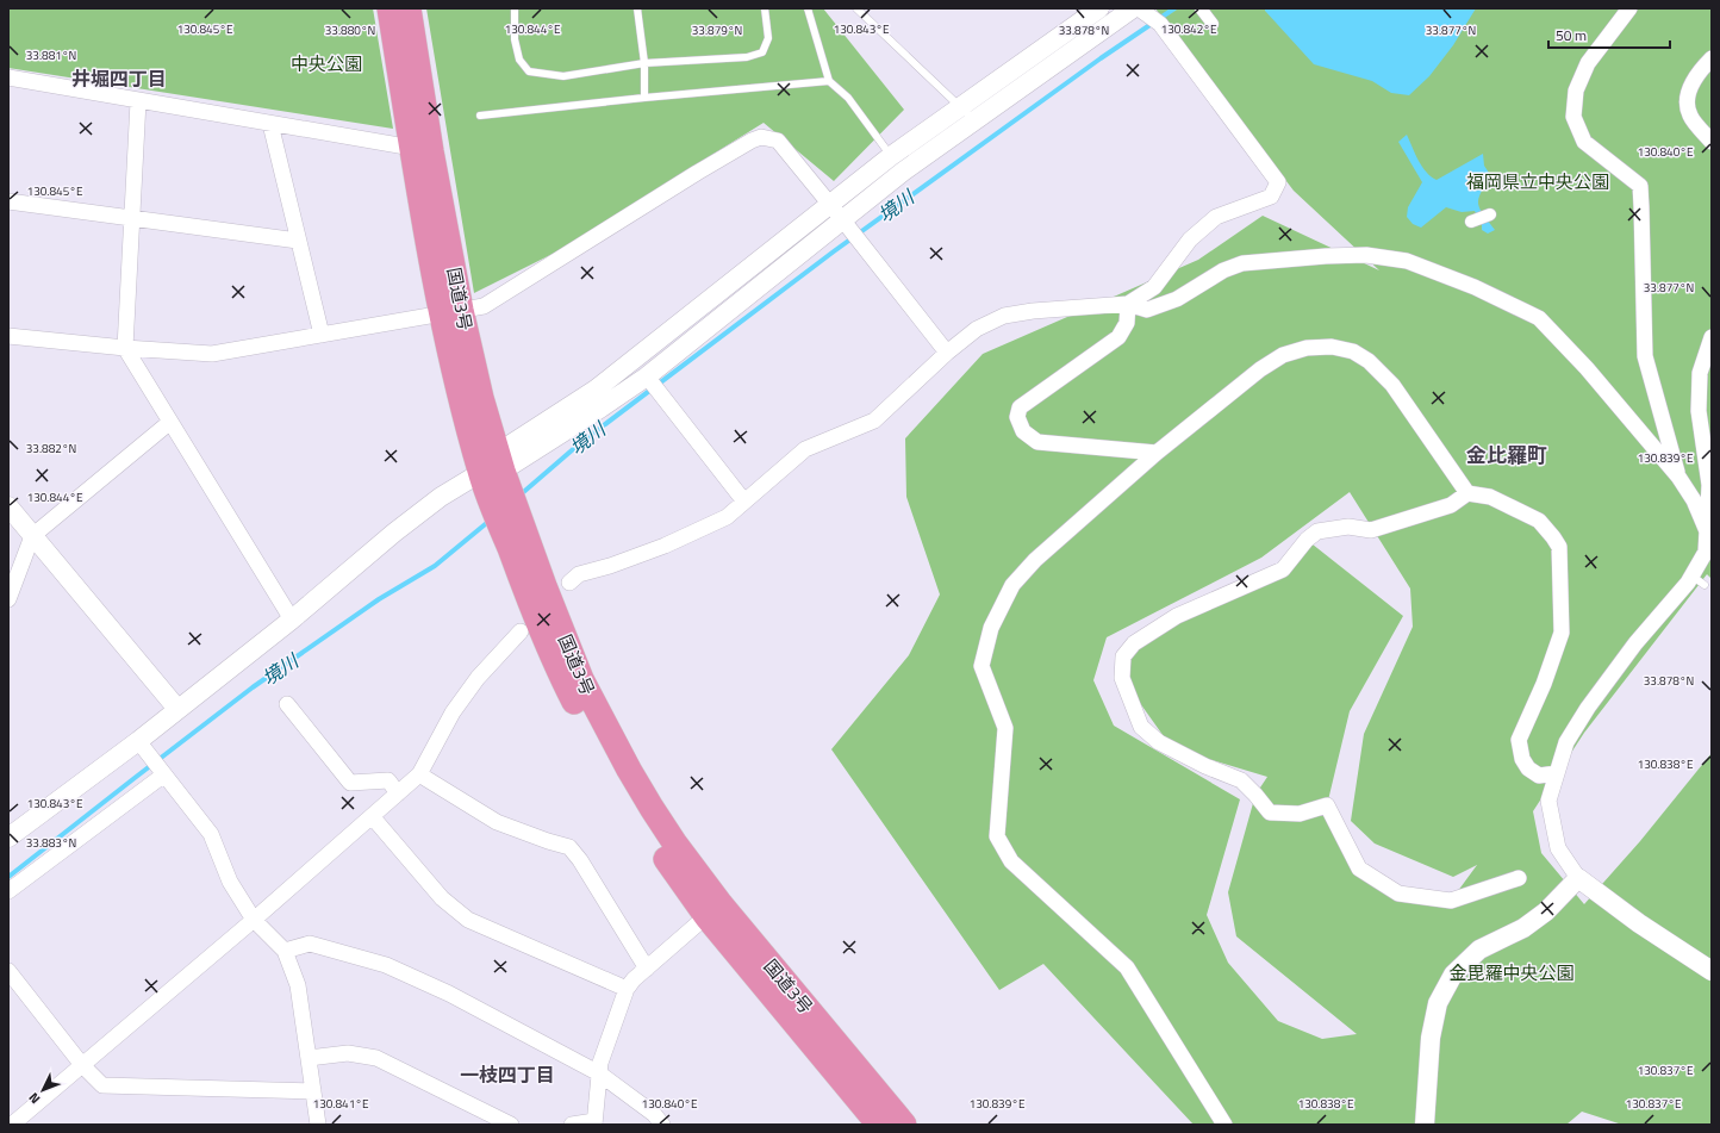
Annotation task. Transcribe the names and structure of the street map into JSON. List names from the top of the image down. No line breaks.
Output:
{"streets":{"highway":["国道3号"]},"districts":["井堀四丁目","金比羅町","一枝四丁目"],"water":["境川"],"parks":["中央公園","福岡県立中央公園","金毘羅中央公園"],"scale_bar":"50 m","north":"bottom left","coordinates":["130.845°E","130.844°E","130.843°E","130.842°E","33.880°N","33.879°N","33.878°N","33.877°N","33.881°N","130.840°E","33.882°N","130.839°E","130.838°E","33.883°N","130.837°E","130.841°E"]}
